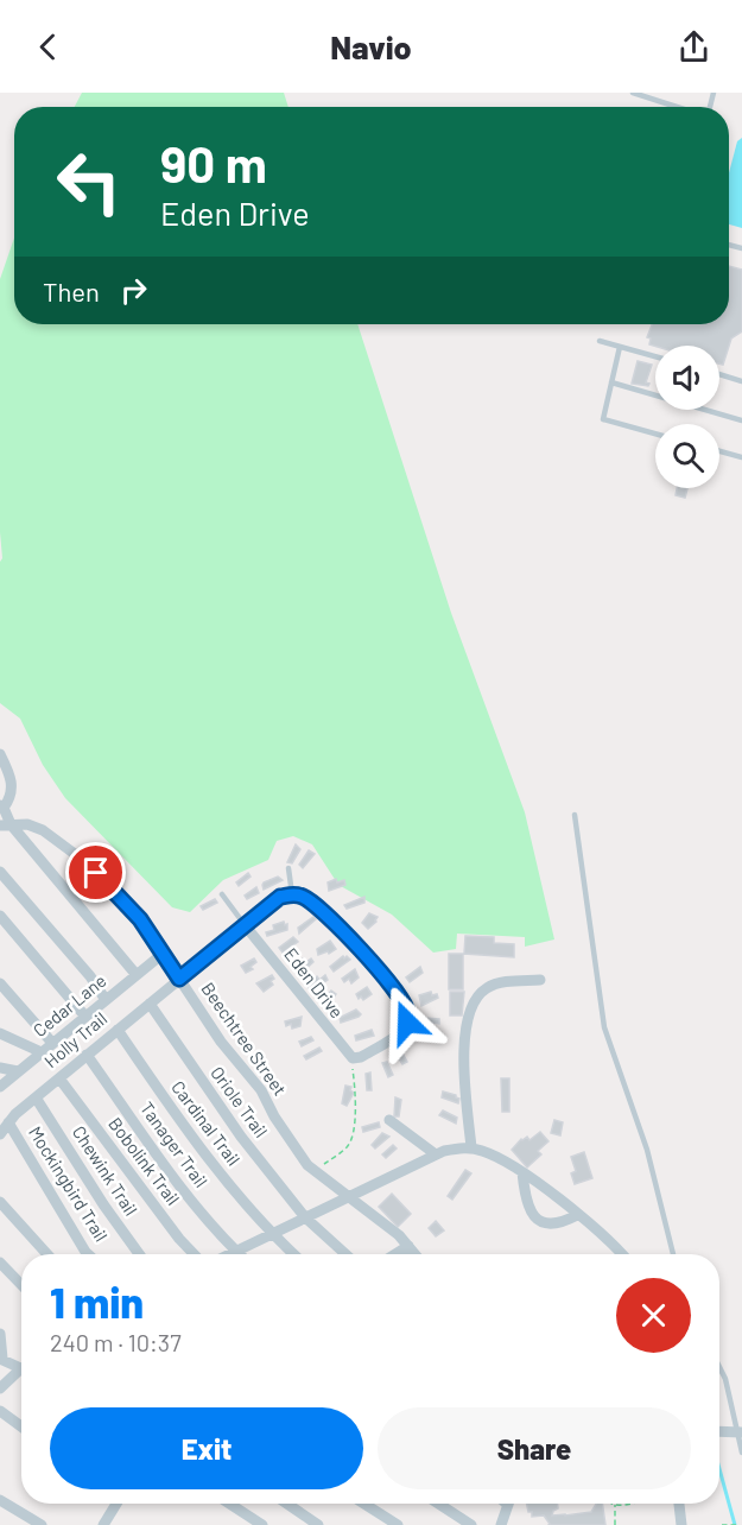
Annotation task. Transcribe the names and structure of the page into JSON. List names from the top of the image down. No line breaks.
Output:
{"streets":{"street":["Eden Drive","Cedar Lane","Beechtree Street","Holly Trail","Oriole Trail","Cardinal Trail","Tanager Trail","Bobolink Trail","Chewink Trail","Mockingbird Trail"]},"crossings":[["Cedar Lane","Beechtree Street"],["Beechtree Street","Holly Trail"],["Holly Trail","Oriole Trail"],["Holly Trail","Cardinal Trail"],["Holly Trail","Tanager Trail"],["Holly Trail","Bobolink Trail"],["Holly Trail","Chewink Trail"],["Holly Trail","Mockingbird Trail"]],"page":{"header":"Navio","turn":["90 m","Eden Drive"],"then":"Then","heading":["1 min","240 m · 10:37"],"buttons":["Exit","Share"]}}
